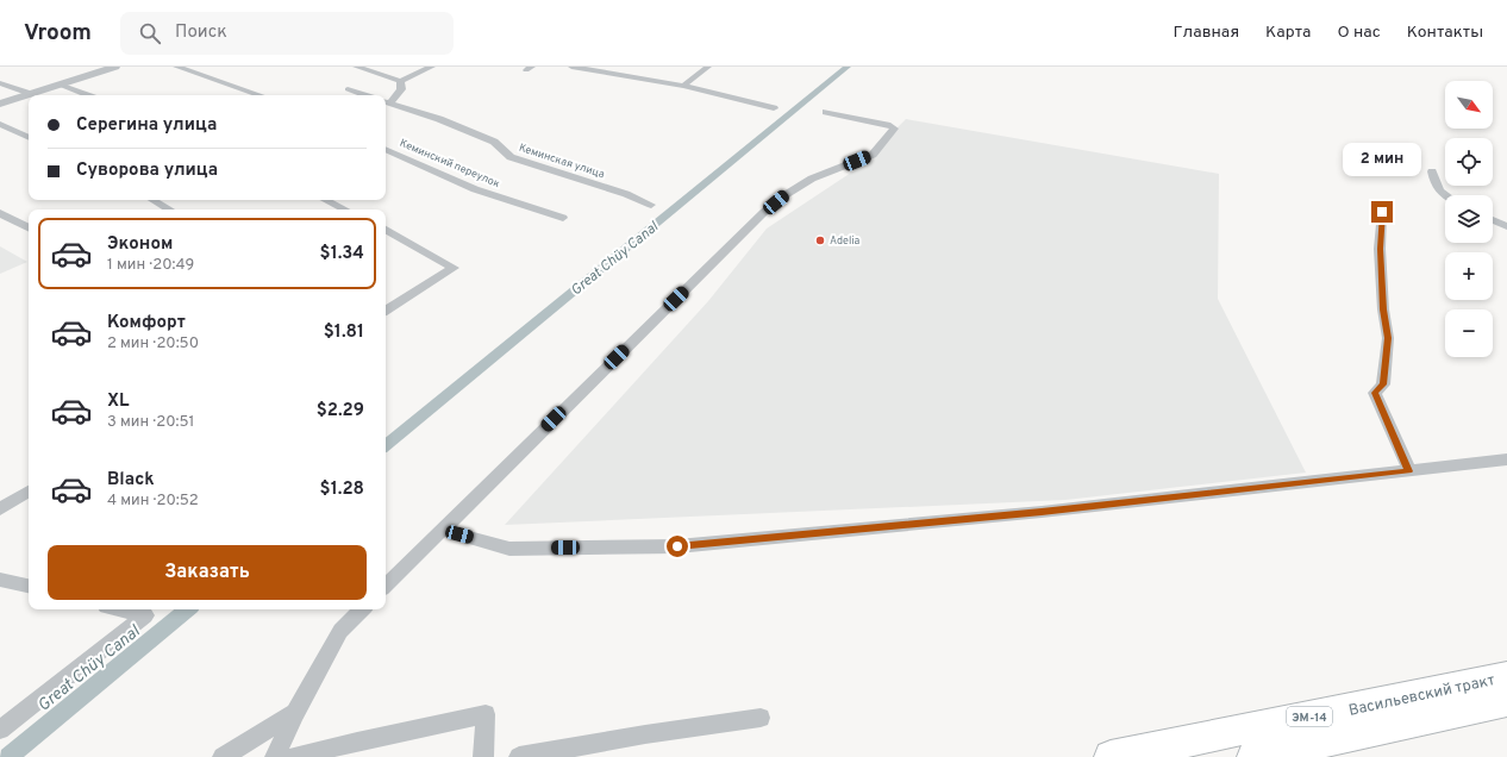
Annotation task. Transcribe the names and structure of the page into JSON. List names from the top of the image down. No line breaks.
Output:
{"streets":{"main road":["Васильевский тракт","ЭМ-14"],"street":["Кеминская улица","Кеминский переулок"]},"water":["Great Chüy Canal"],"places":["Adelia"],"north":"bottom right","page":{"header":"Vroom","search":"Поиск","nav":["Главная","Карта","О нас","Контакты"],"map_buttons":["+","−"],"banner":["Серегина улица","Суворова улица"],"bubble":"2 мин","list":[{"name":"Эконом","note":"1 мин · 20:49","value":"$1.34"},{"name":"Комфорт","note":"2 мин · 20:50","value":"$1.81"},{"name":"XL","note":"3 мин · 20:51","value":"$2.29"},{"name":"Black","note":"4 мин · 20:52","value":"$1.28"}],"buttons":"Заказать"}}
